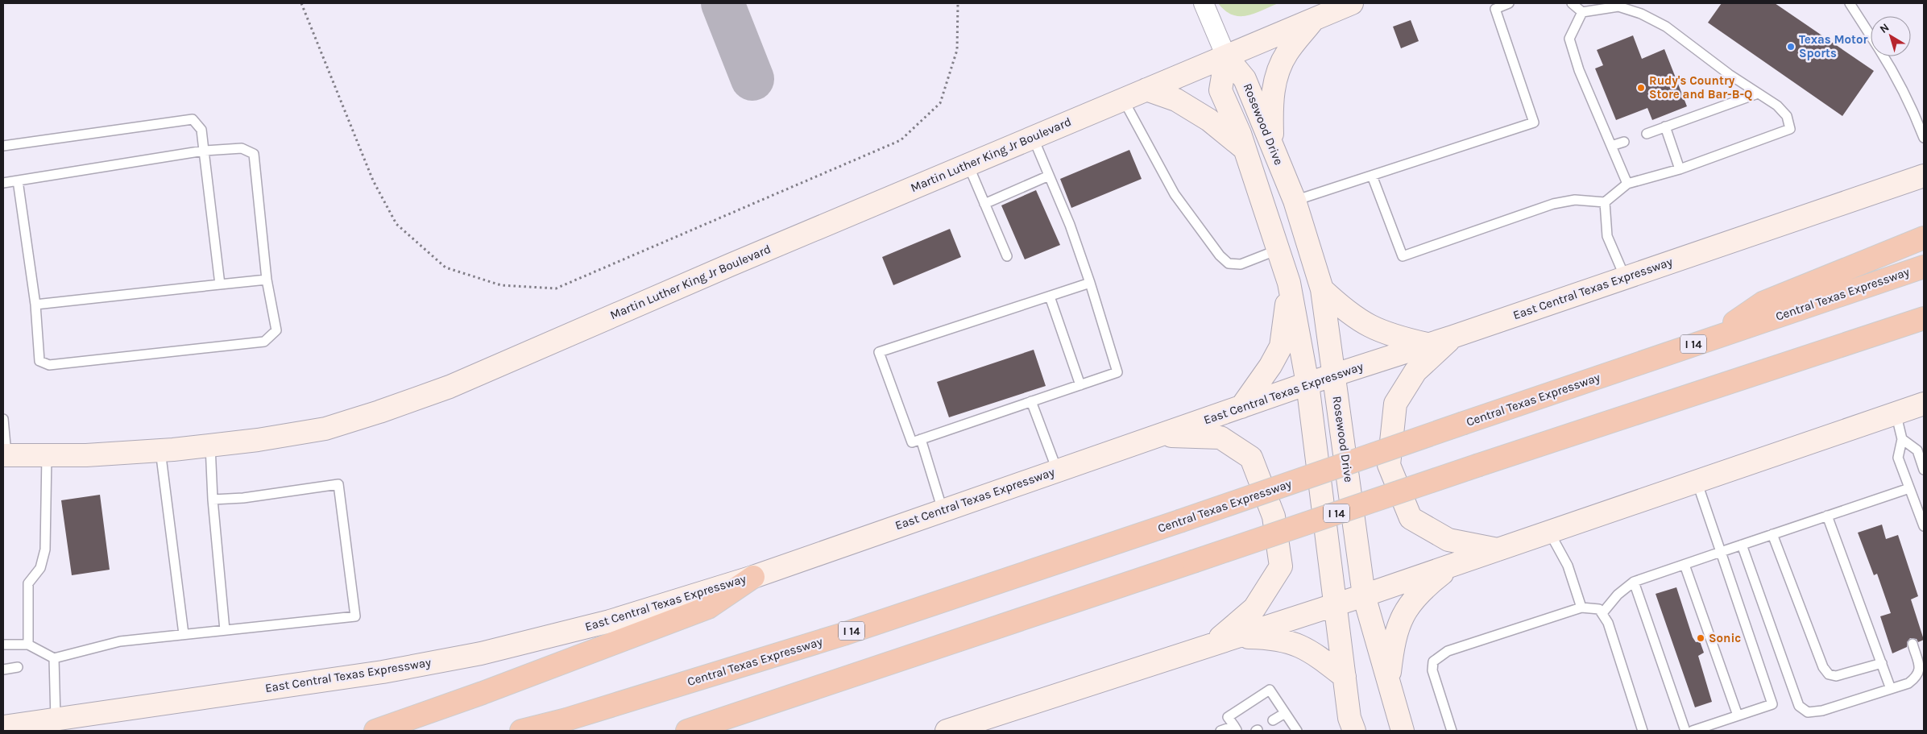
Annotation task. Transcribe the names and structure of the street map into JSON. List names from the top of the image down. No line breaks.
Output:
{"streets":{"highway":["Central Texas Expressway","I 14"],"main road":["Rosewood Drive","Martin Luther King Jr Boulevard","East Central Texas Expressway"]},"crossings":[["Rosewood Drive","Martin Luther King Jr Boulevard"],["Rosewood Drive","East Central Texas Expressway"]],"places":["Texas Motor Sports","Rudy's Country Store and Bar-B-Q","Sonic"],"north":"top left"}
